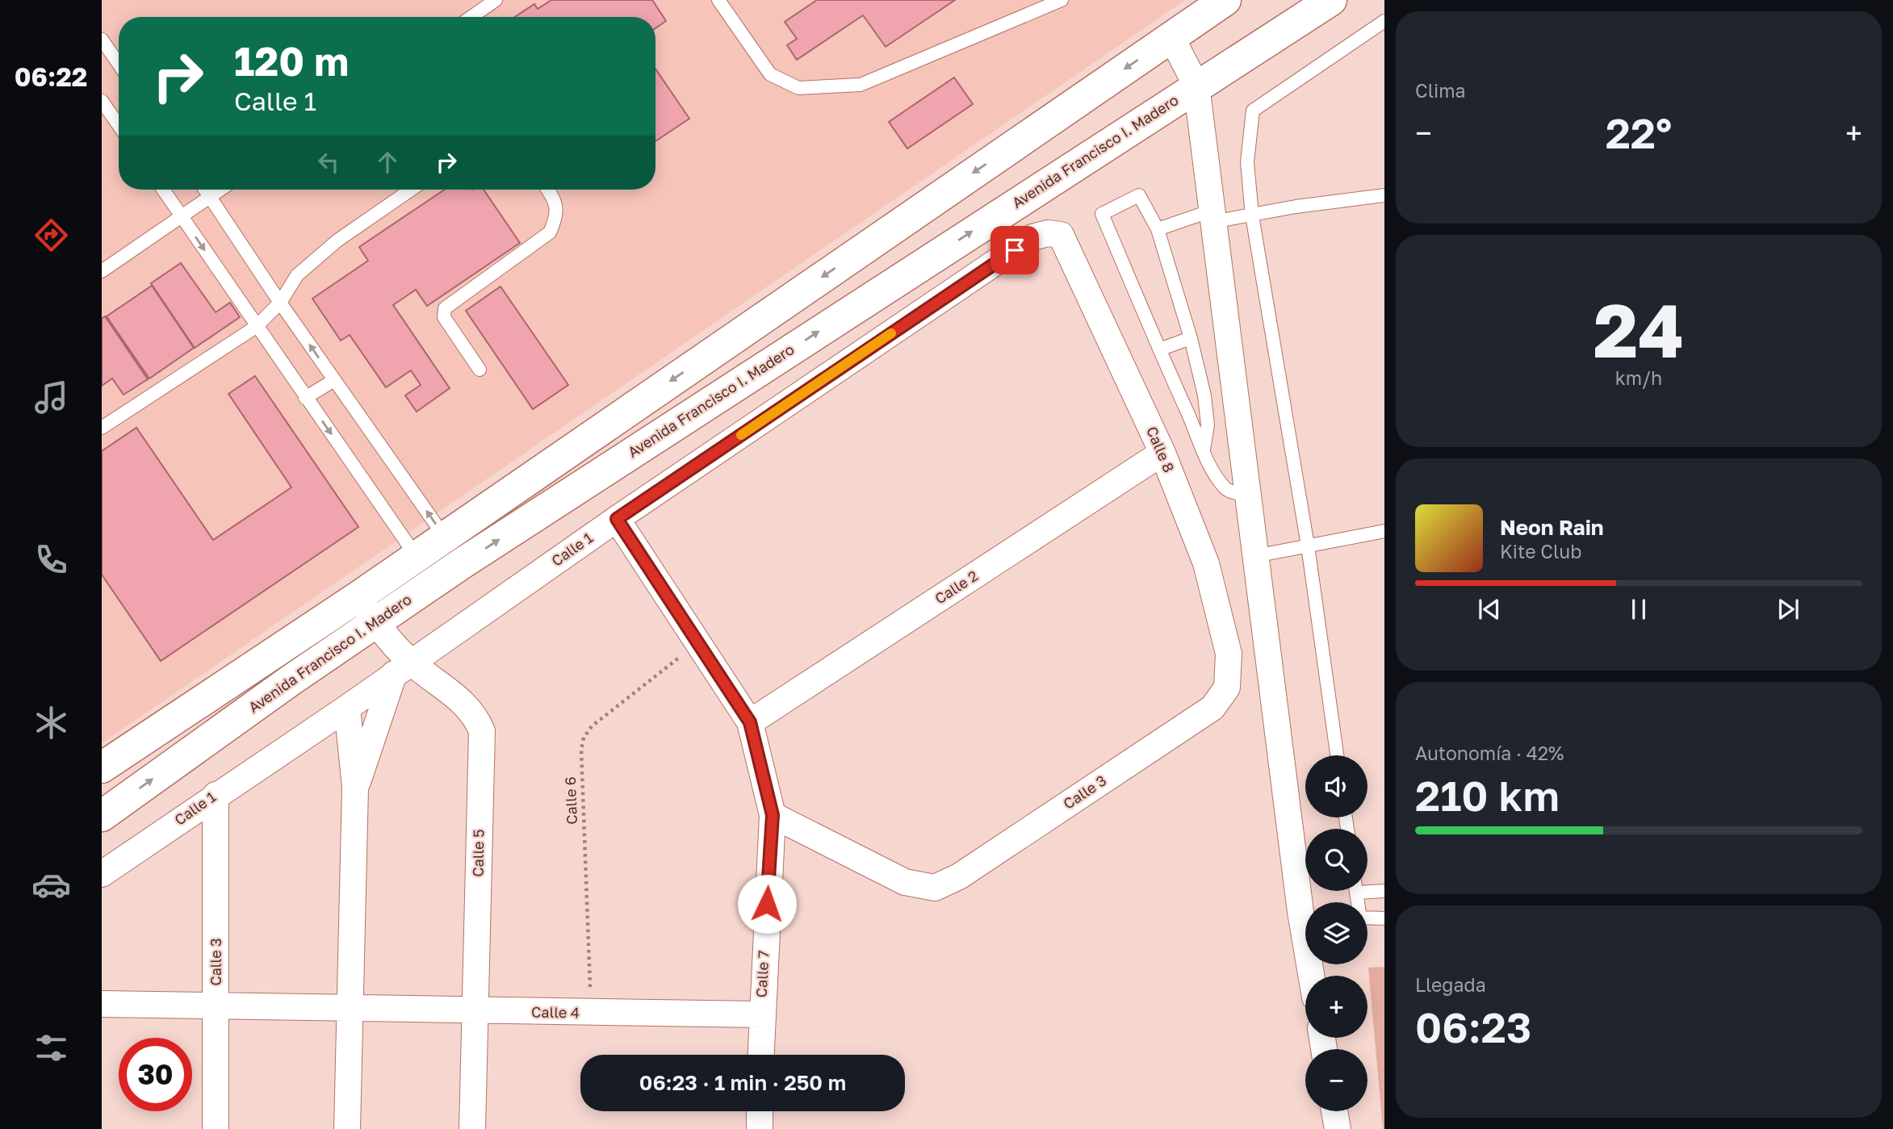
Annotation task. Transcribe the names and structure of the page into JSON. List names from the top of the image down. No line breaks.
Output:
{"streets":{"main road":["Avenida Francisco I. Madero"],"street":["Calle 8","Calle 1","Calle 2","Calle 3","Calle 5","Calle 7","Calle 4"],"path":["Calle 6"]},"crossings":[["Avenida Francisco I. Madero","Calle 5"],["Calle 8","Calle 1"],["Calle 8","Calle 2"],["Calle 8","Calle 3"],["Calle 1","Calle 3"],["Calle 1","Calle 5"],["Calle 1","Calle 7"],["Calle 2","Calle 7"],["Calle 3","Calle 7"],["Calle 3","Calle 4"],["Calle 6","Calle 7"],["Calle 6","Calle 4"],["Calle 5","Calle 4"],["Calle 7","Calle 4"]],"page":{"tabs":"06:22","tile":["Clima",["24","km/h"],["Autonomía · 42%","210 km"],["Llegada","06:23"]],"turn":["120 m","Calle 1"],"heat":["−","22°","+"],"song":["Neon Rain","Kite Club"],"map_buttons":["+","−"],"limit":"30","trip":"06:23 · 1 min · 250 m"}}
